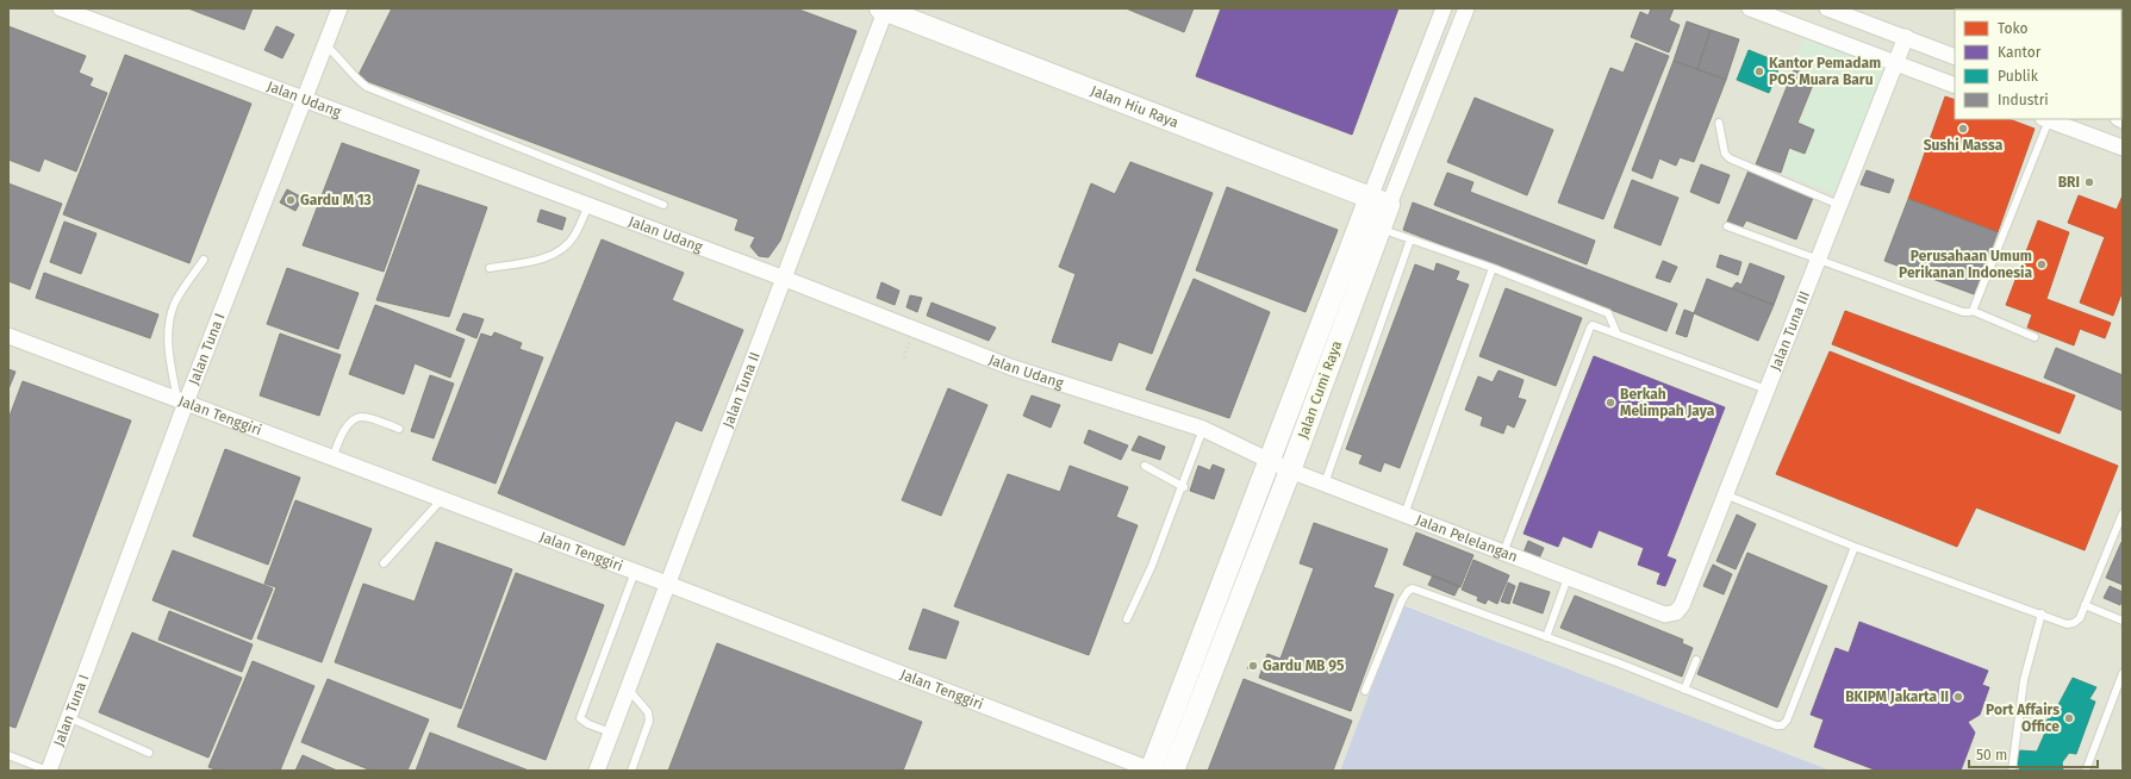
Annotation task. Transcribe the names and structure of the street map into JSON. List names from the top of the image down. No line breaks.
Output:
{"streets":{"street":["Jalan Udang","Jalan Hiu Raya","Jalan Tuna III","Jalan Tuna I","Jalan Tuna II","Jalan Cumi Raya","Jalan Tenggiri","Jalan Pelelangan"]},"crossings":[["Jalan Udang","Jalan Tuna I"],["Jalan Udang","Jalan Tuna II"],["Jalan Udang","Jalan Cumi Raya"],["Jalan Udang","Jalan Pelelangan"],["Jalan Hiu Raya","Jalan Tuna II"],["Jalan Hiu Raya","Jalan Cumi Raya"],["Jalan Tuna III","Jalan Pelelangan"],["Jalan Tuna I","Jalan Tenggiri"],["Jalan Tuna II","Jalan Tenggiri"],["Jalan Cumi Raya","Jalan Tenggiri"],["Jalan Cumi Raya","Jalan Pelelangan"]],"places":["Kantor Pemadam POS Muara Baru","Sushi Massa","BRI","Gardu M 13","Perusahaan Umum Perikanan Indonesia","Berkah Melimpah Jaya","Gardu MB 95","BKIPM Jakarta II","Port Affairs Office"],"legend":["Toko","Kantor","Publik","Industri"],"scale_bar":"50 m"}
